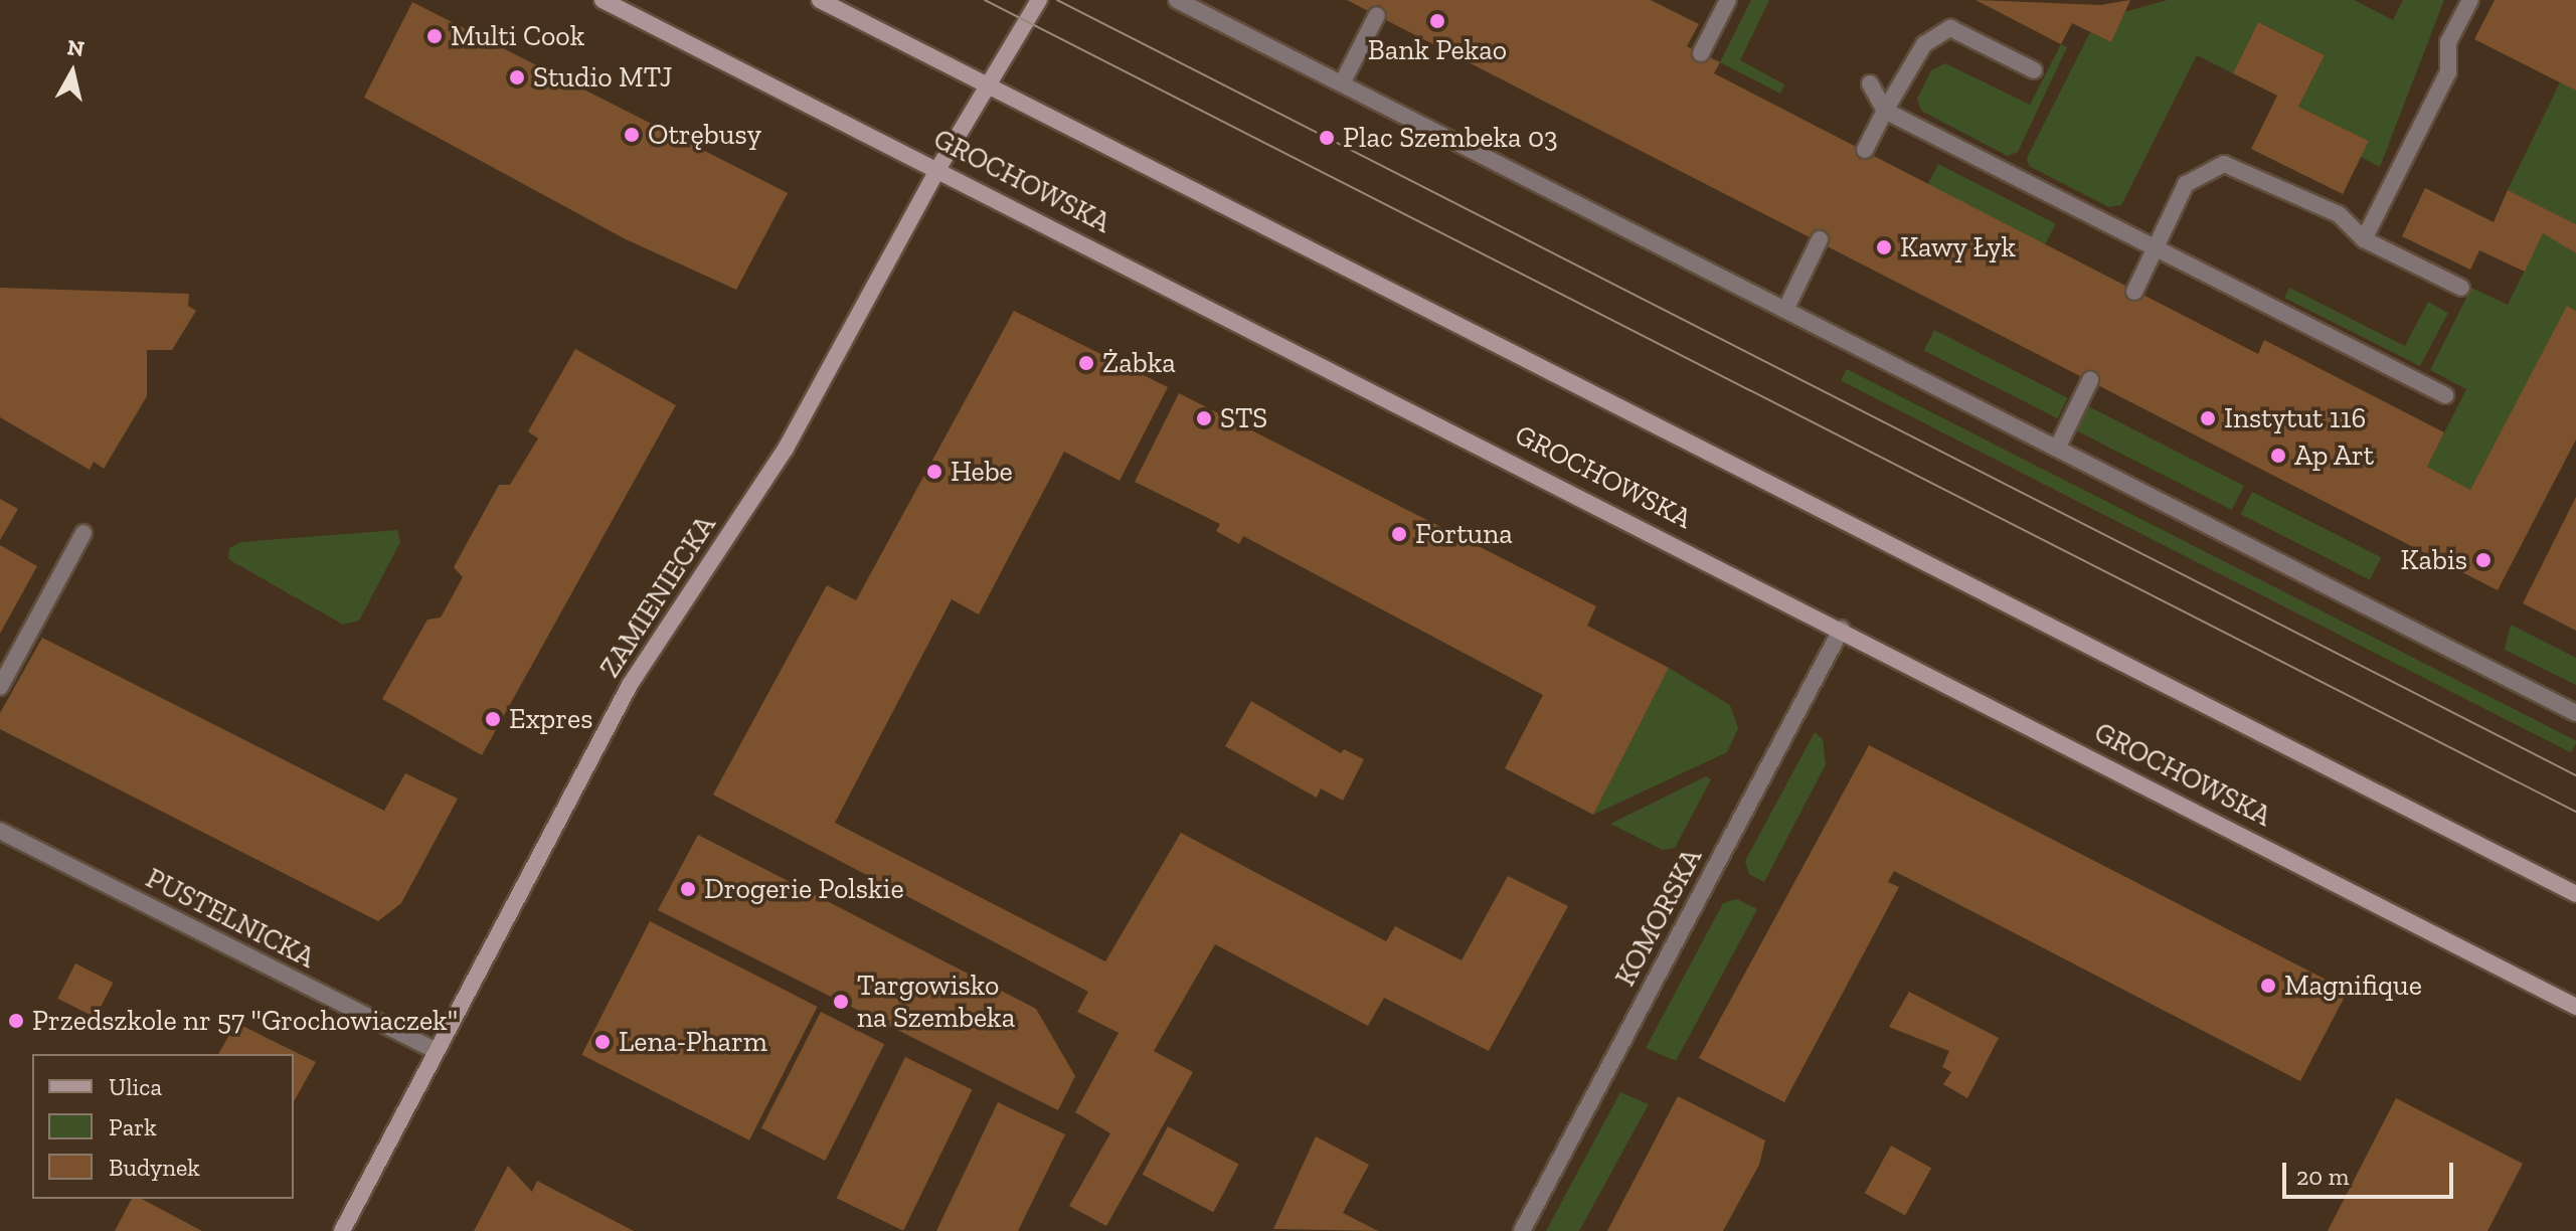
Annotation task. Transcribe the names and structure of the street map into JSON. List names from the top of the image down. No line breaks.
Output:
{"streets":{"main road":["GROCHOWSKA","ZAMIENIECKA"],"street":["KOMORSKA","PUSTELNICKA"]},"crossings":[["GROCHOWSKA","ZAMIENIECKA"],["GROCHOWSKA","KOMORSKA"],["ZAMIENIECKA","PUSTELNICKA"]],"places":["Bank Pekao","Multi Cook","Studio MTJ","Otrębusy","Plac Szembeka 03","Kawy Łyk","Żabka","STS","Instytut 116","Ap Art","Hebe","Fortuna","Kabis","Expres","Drogerie Polskie","Magnifique","Targowisko na Szembeka","Przedszkole nr 57 \"Grochowiaczek\"","Lena-Pharm"],"legend":["Ulica","Park","Budynek"],"scale_bar":"20 m","north":"top"}
